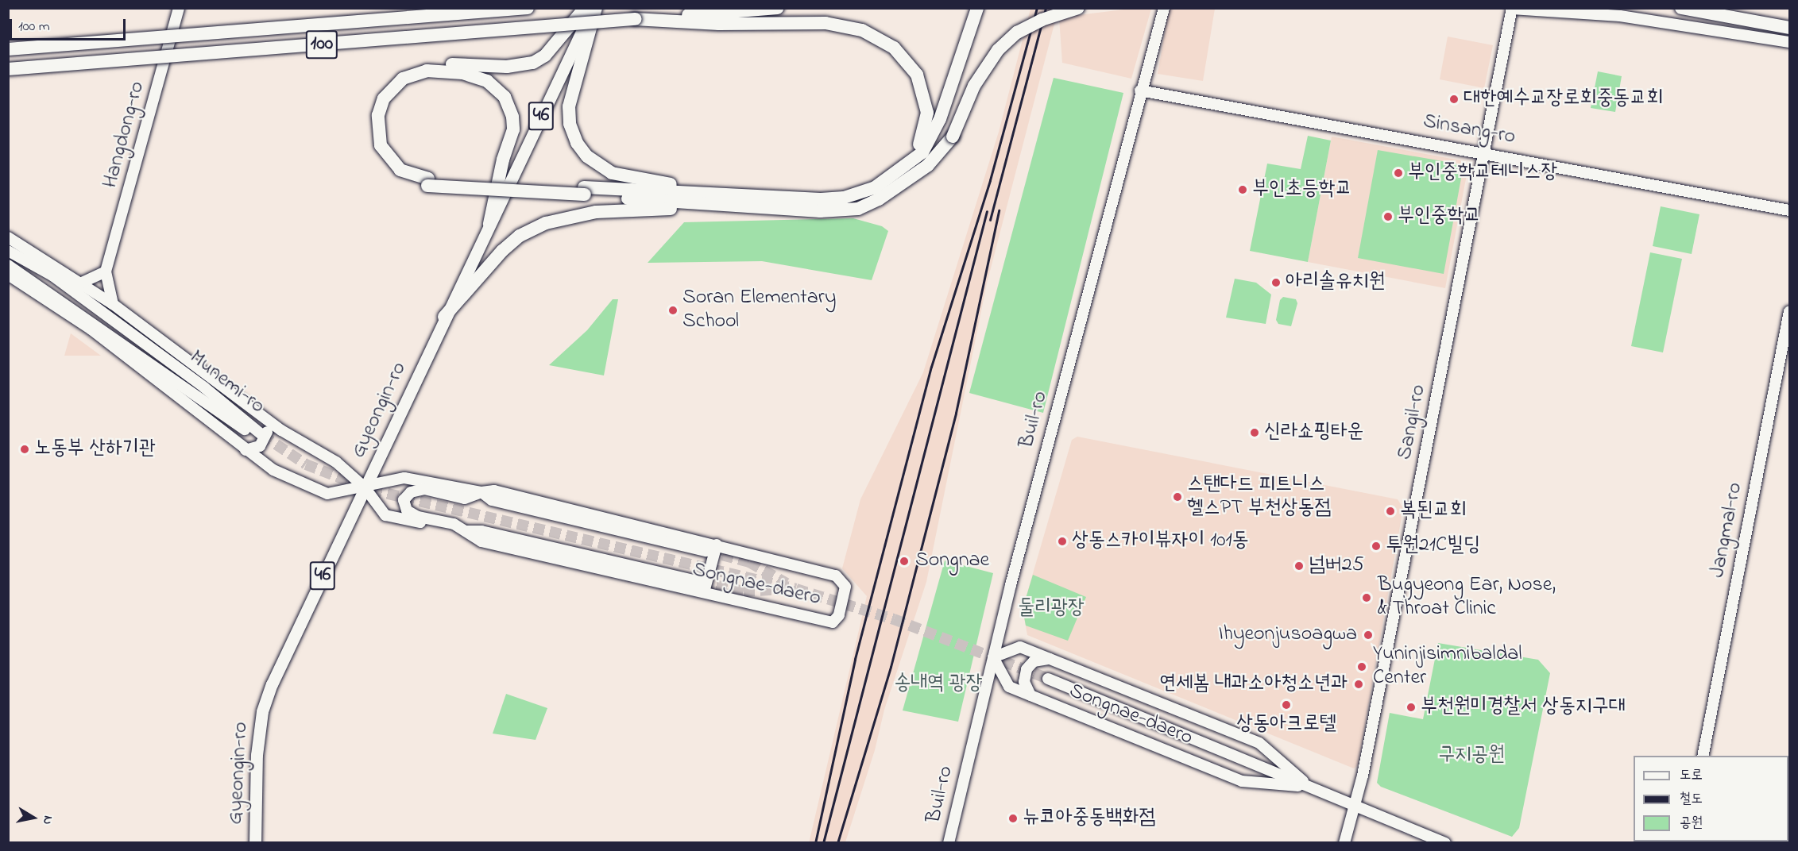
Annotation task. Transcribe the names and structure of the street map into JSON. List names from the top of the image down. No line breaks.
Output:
{"streets":{"highway":["100"],"main road":["46","Gyeongin-ro"],"street":["Sinsang-ro","Hangdong-ro","Munemi-ro","Buil-ro","Sangil-ro","Jangmal-ro","Songnae-daero"]},"crossings":[["Sinsang-ro","Buil-ro"],["Sinsang-ro","Sangil-ro"],["Gyeongin-ro","Songnae-daero"],["Buil-ro","Songnae-daero"],["Sangil-ro","Songnae-daero"]],"parks":["둘리광장","송내역 광장","구지공원"],"places":["대한예수교장로회중동교회","부인중학교테니스장","부인초등학교","부인중학교","아리솔유치원","Soran Elementary School","신라쇼핑타운","노동부 산하기관","스탠다드 피트니스 헬스PT 부천상동점","복된교회","상동스카이뷰자이 101동","투원21C빌딩","Songnae","넘버25","Bugyeong Ear, Nose, & Throat Clinic","Ihyeonjusoagwa","Yuninjisimnibaldal Center","연세봄 내과소아청소년과","상동아크로텔","부천원미경찰서 상동지구대","뉴코아중동백화점"],"legend":["도로","철도","공원"],"scale_bar":"100 m","north":"right"}
